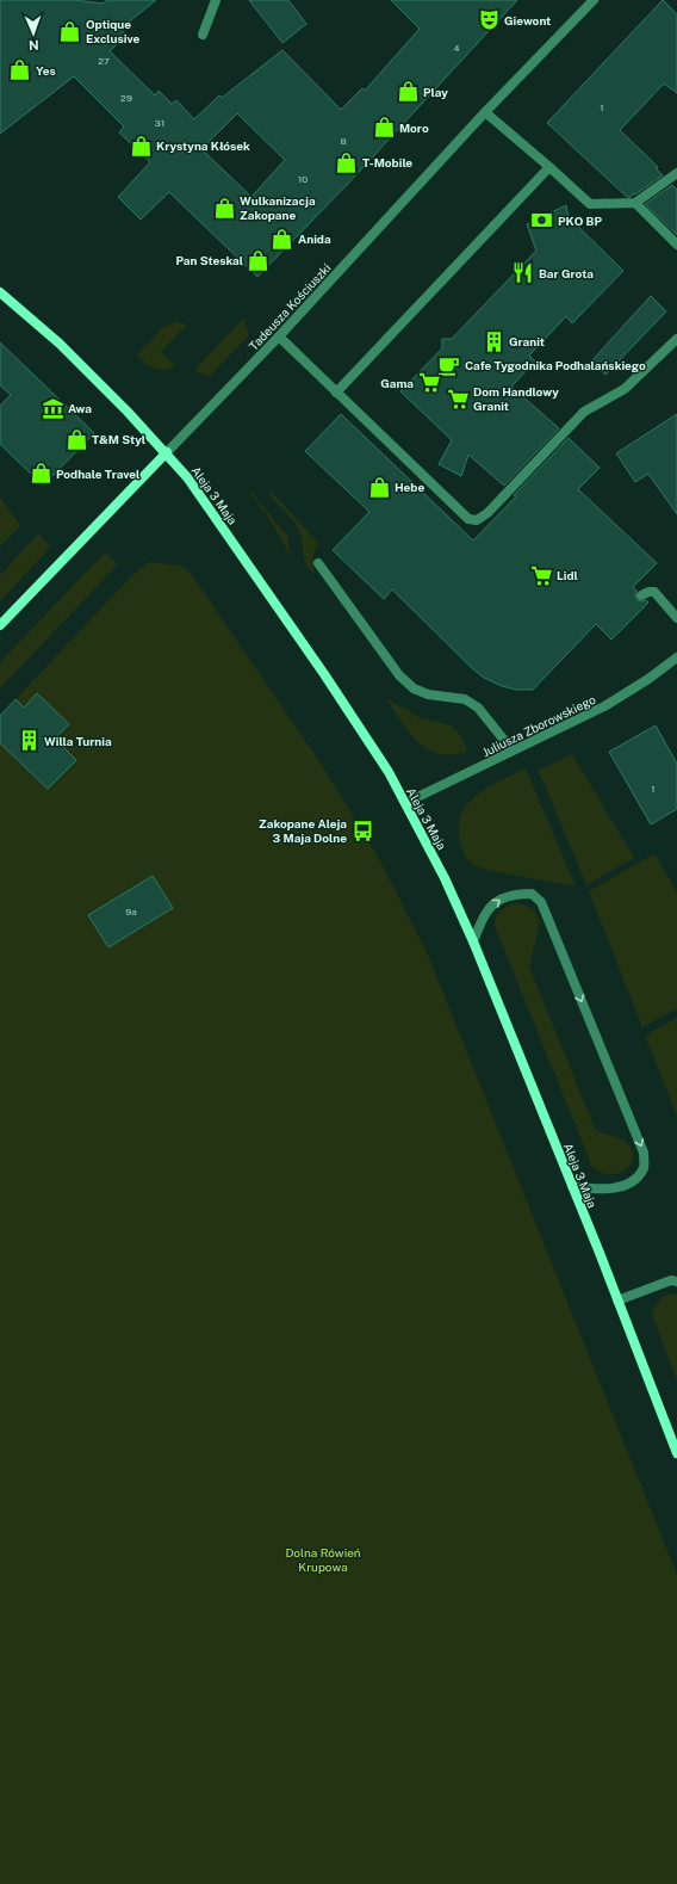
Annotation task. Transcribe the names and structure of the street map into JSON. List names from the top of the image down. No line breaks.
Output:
{"streets":{"street":["Tadeusza Kościuszki","Aleja 3 Maja","Juliusza Zborowskiego"]},"crossings":[["Tadeusza Kościuszki","Aleja 3 Maja"],["Aleja 3 Maja","Juliusza Zborowskiego"]],"parks":["Dolna Rówień Krupowa"],"places":{"theatre":["Giewont"],"shop":["Optique Exclusive","Yes","Play","Moro","Krystyna Kłósek","T-Mobile","Wulkanizacja Zakopane","Anida","Pan Steskal","T&M Styl","Podhale Travel","Hebe"],"bank":["PKO BP"],"restaurant":["Bar Grota"],"building":["Granit","Willa Turnia"],"cafe":["Cafe Tygodnika Podhalańskiego"],"supermarket":["Gama","Dom Handlowy Granit","Lidl"],"museum":["Awa"],"bus stop":["Zakopane Aleja 3 Maja Dolne"]},"house_numbers":["4","27","29","1","31","8","10","1","9a"],"north":"bottom"}
